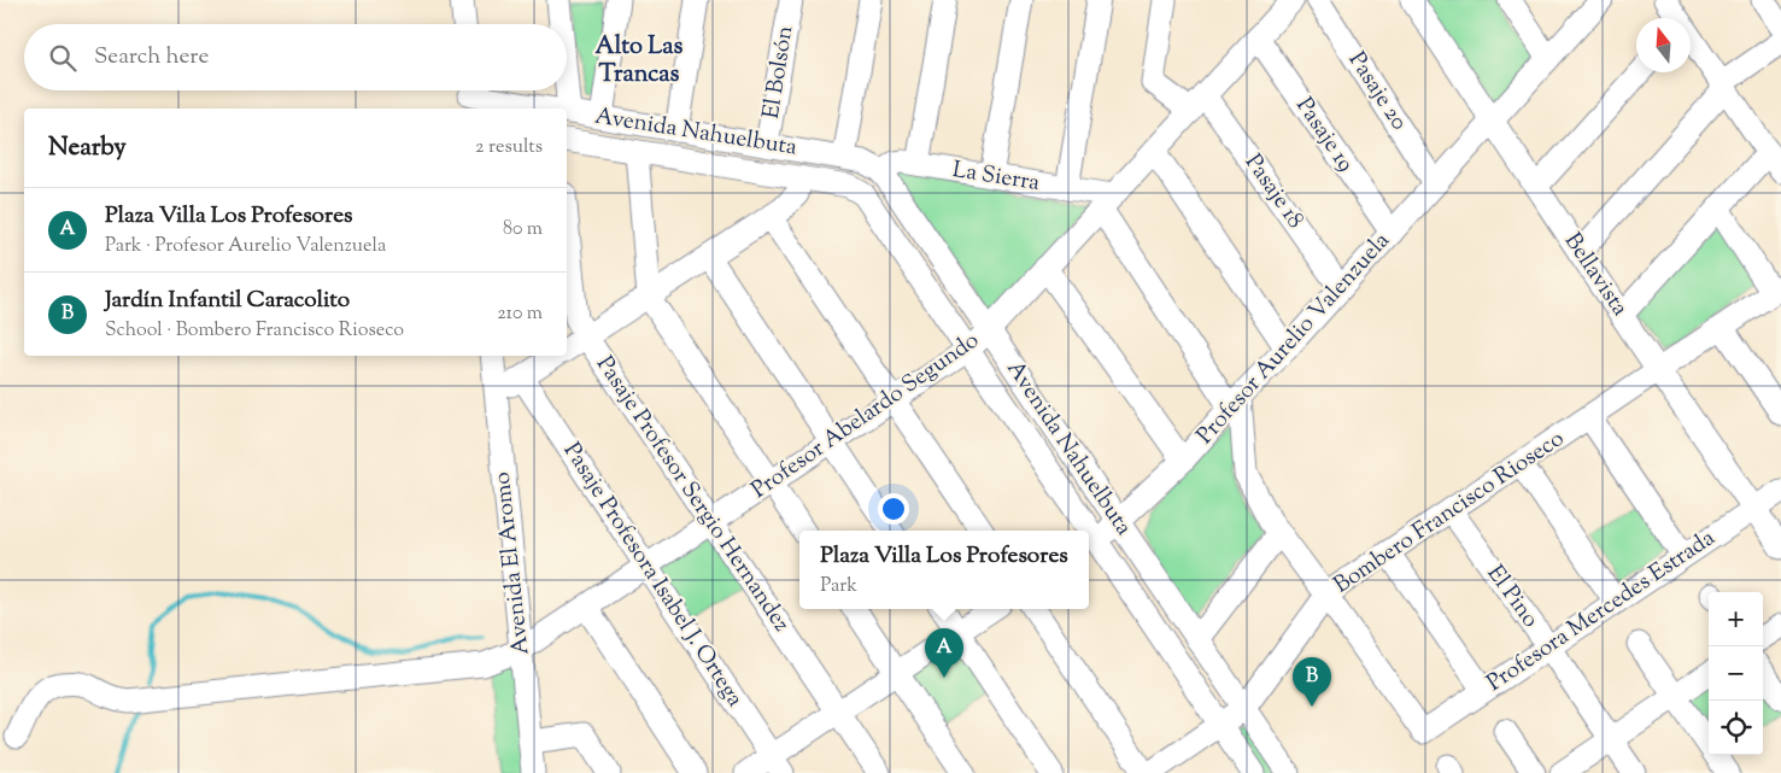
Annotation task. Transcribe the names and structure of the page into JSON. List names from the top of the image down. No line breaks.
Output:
{"streets":{"street":["El Bolsón","Pasaje 20","Avenida Nahuelbuta","Pasaje 19","La Sierra","Pasaje 18","Bellavista","Profesor Aurelio Valenzuela","Profesor Abelardo Segundo","Pasaje Profesor Sergio Hernandez","Bombero Francisco Rioseco","Avenida El Aromo","Pasaje Profesora Isabel J. Ortega","El Pino","Profesora Mercedes Estrada"]},"crossings":[["El Bolsón","Avenida Nahuelbuta"],["Pasaje 20","Profesor Aurelio Valenzuela"],["Avenida Nahuelbuta","La Sierra"],["Avenida Nahuelbuta","Profesor Aurelio Valenzuela"],["Avenida Nahuelbuta","Profesor Abelardo Segundo"],["Avenida Nahuelbuta","Bombero Francisco Rioseco"],["Pasaje 19","Profesor Aurelio Valenzuela"],["Pasaje 19","Profesor Abelardo Segundo"],["La Sierra","Profesor Abelardo Segundo"],["Pasaje 18","Profesor Aurelio Valenzuela"],["Pasaje 18","Profesor Abelardo Segundo"],["Bellavista","Profesor Aurelio Valenzuela"],["Bellavista","Bombero Francisco Rioseco"],["Bellavista","Profesora Mercedes Estrada"],["Profesor Abelardo Segundo","Pasaje Profesor Sergio Hernandez"],["Profesor Abelardo Segundo","Avenida El Aromo"],["Profesor Abelardo Segundo","Pasaje Profesora Isabel J. Ortega"],["Bombero Francisco Rioseco","El Pino"],["Bombero Francisco Rioseco","Profesora Mercedes Estrada"],["El Pino","Profesora Mercedes Estrada"]],"districts":["Alto Las Trancas"],"north":"top","page":{"search":"Search here","heading":["Nearby","2 results"],"list":[{"mark":"A","name":"Plaza Villa Los Profesores","note":"Park · Profesor Aurelio Valenzuela","value":"80 m"},{"mark":"B","name":"Jardín Infantil Caracolito","note":"School · Bombero Francisco Rioseco","value":"210 m"}],"popup":["Plaza Villa Los Profesores","Park"],"map_buttons":["+","−"],"pins":["A","B"]}}
